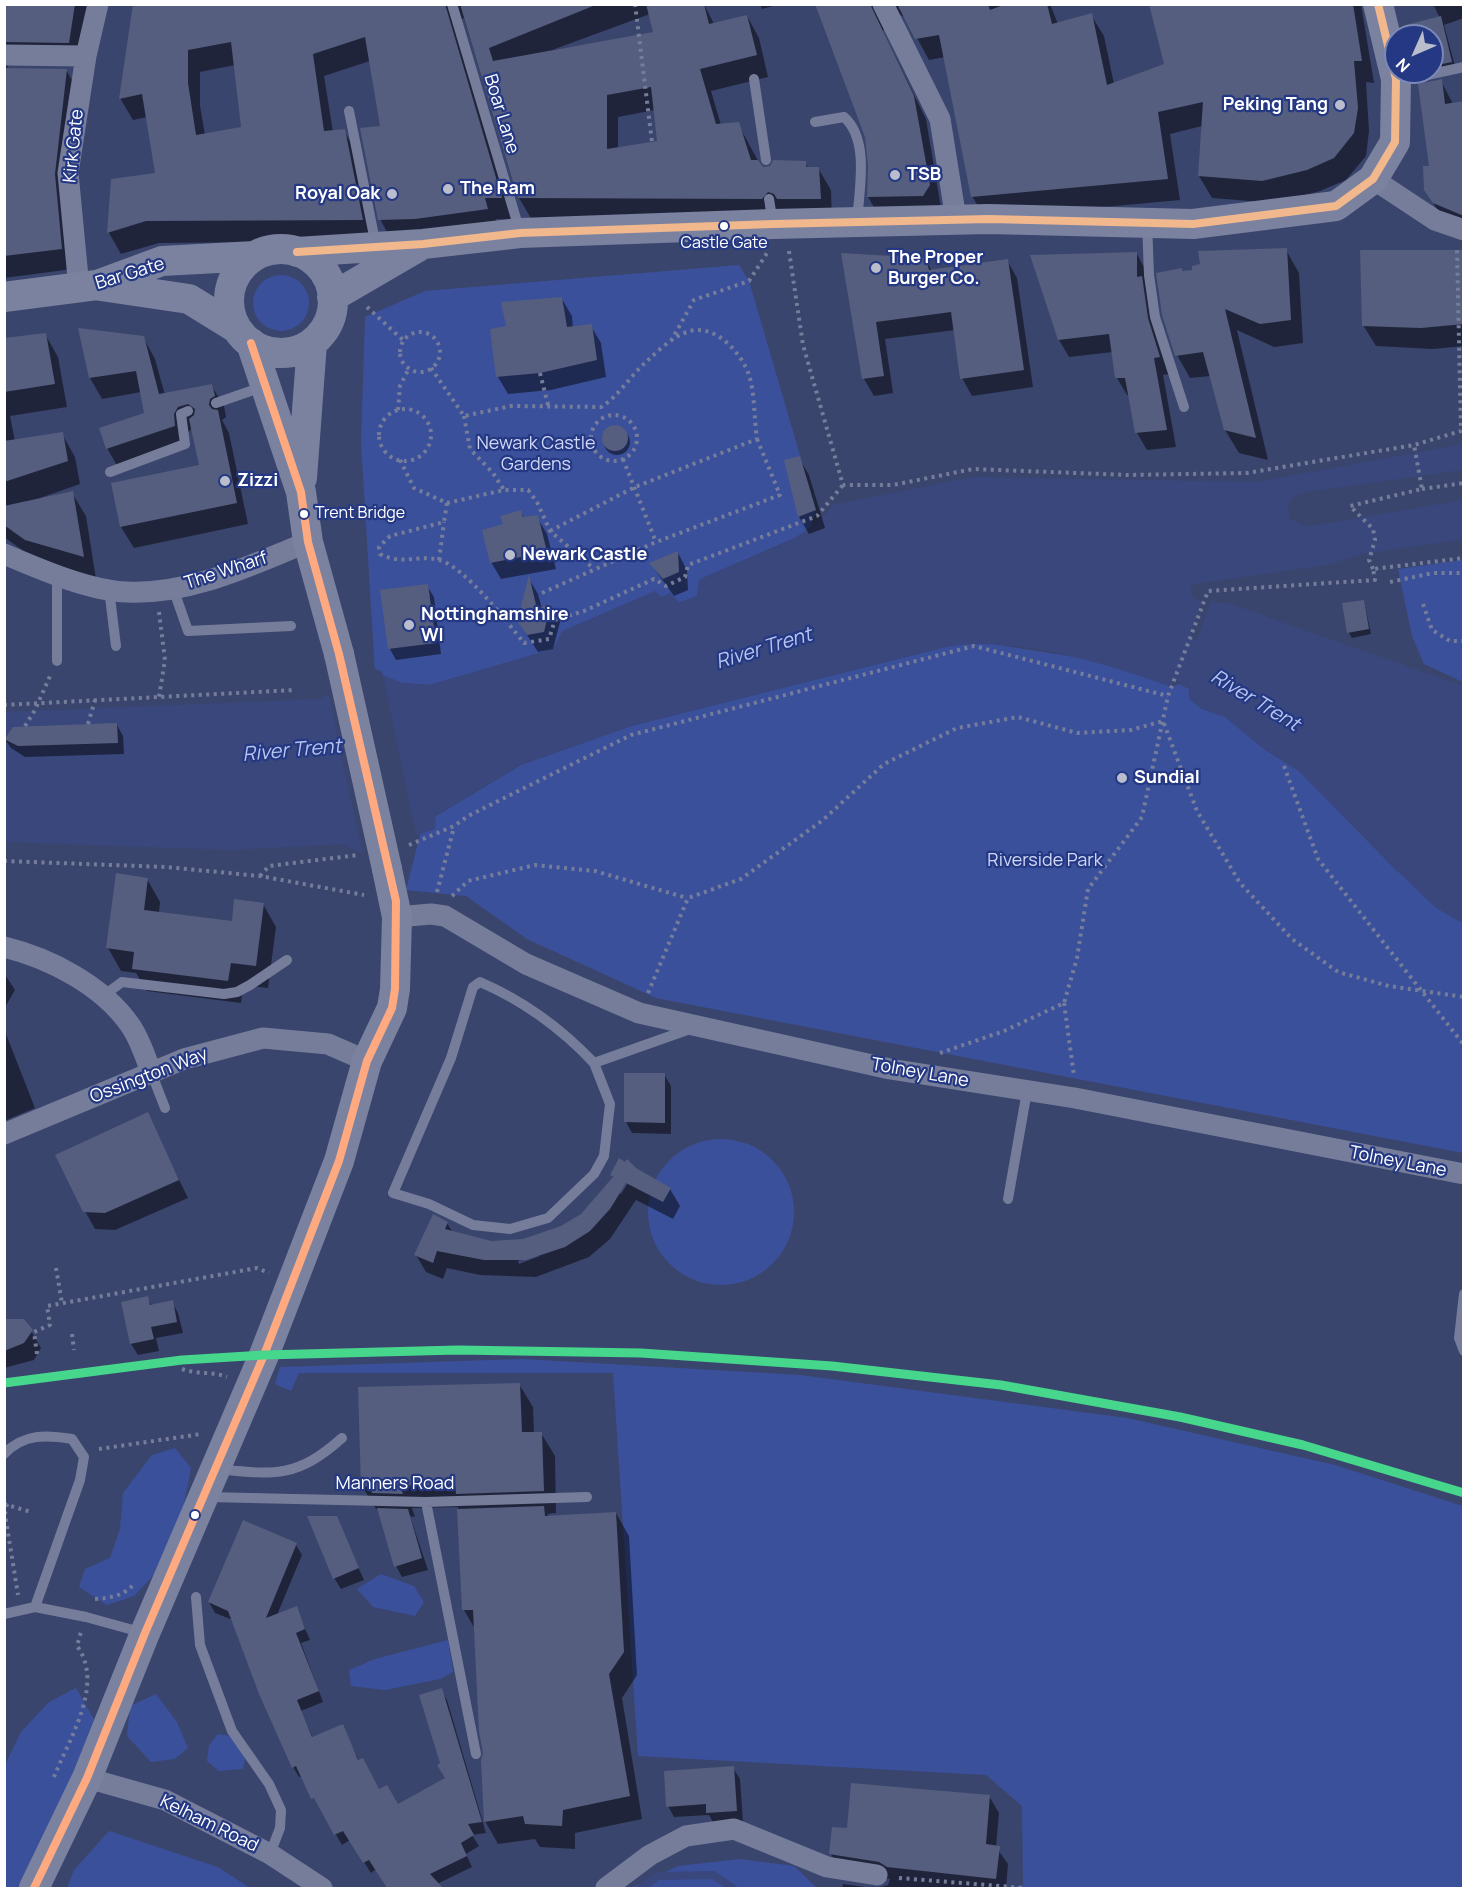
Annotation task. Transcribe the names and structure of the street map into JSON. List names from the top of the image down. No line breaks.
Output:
{"streets":{"main road":["Bar Gate"],"street":["Kirk Gate","The Wharf","Tolney Lane","Ossington Way","Kelham Road"],"lane":["Boar Lane","Manners Road"]},"crossings":[["Kirk Gate","Bar Gate"]],"water":["River Trent"],"parks":["Newark Castle Gardens","Riverside Park"],"places":["Peking Tang","TSB","The Ram","Royal Oak","Castle Gate","The Proper Burger Co.","Zizzi","Trent Bridge","Newark Castle","Nottinghamshire WI","Sundial"],"north":"bottom left"}
